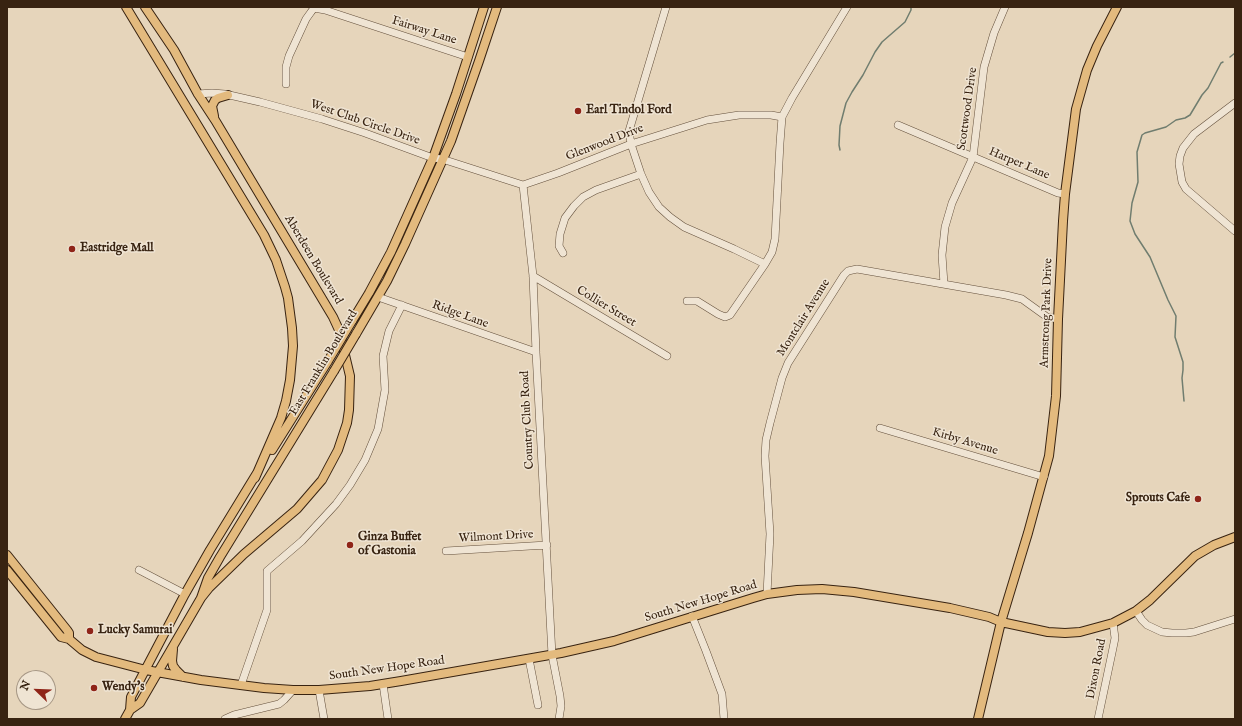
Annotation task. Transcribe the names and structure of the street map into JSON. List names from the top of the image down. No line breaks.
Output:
{"streets":{"main road":["Aberdeen Boulevard","Armstrong Park Drive","East Franklin Boulevard","South New Hope Road"],"street":["Fairway Lane","Scottwood Drive","West Club Circle Drive","Glenwood Drive","Harper Lane","Collier Street","Ridge Lane","Montclair Avenue","Country Club Road","Kirby Avenue","Wilmont Drive","Dixon Road"]},"crossings":[["Fairway Lane","East Franklin Boulevard"],["Scottwood Drive","Harper Lane"],["Scottwood Drive","Montclair Avenue"],["West Club Circle Drive","Glenwood Drive"],["West Club Circle Drive","Aberdeen Boulevard"],["West Club Circle Drive","East Franklin Boulevard"],["West Club Circle Drive","Country Club Road"],["Glenwood Drive","Country Club Road"],["Harper Lane","Armstrong Park Drive"],["Aberdeen Boulevard","East Franklin Boulevard"],["Collier Street","Country Club Road"],["Armstrong Park Drive","Montclair Avenue"],["Armstrong Park Drive","Kirby Avenue"],["Armstrong Park Drive","South New Hope Road"],["Ridge Lane","East Franklin Boulevard"],["Ridge Lane","Country Club Road"],["Montclair Avenue","South New Hope Road"],["East Franklin Boulevard","South New Hope Road"],["Country Club Road","Wilmont Drive"],["Country Club Road","South New Hope Road"],["South New Hope Road","Dixon Road"]],"places":["Earl Tindol Ford","Eastridge Mall","Sprouts Cafe","Ginza Buffet of Gastonia","Lucky Samurai","Wendy's"],"north":"top left"}
